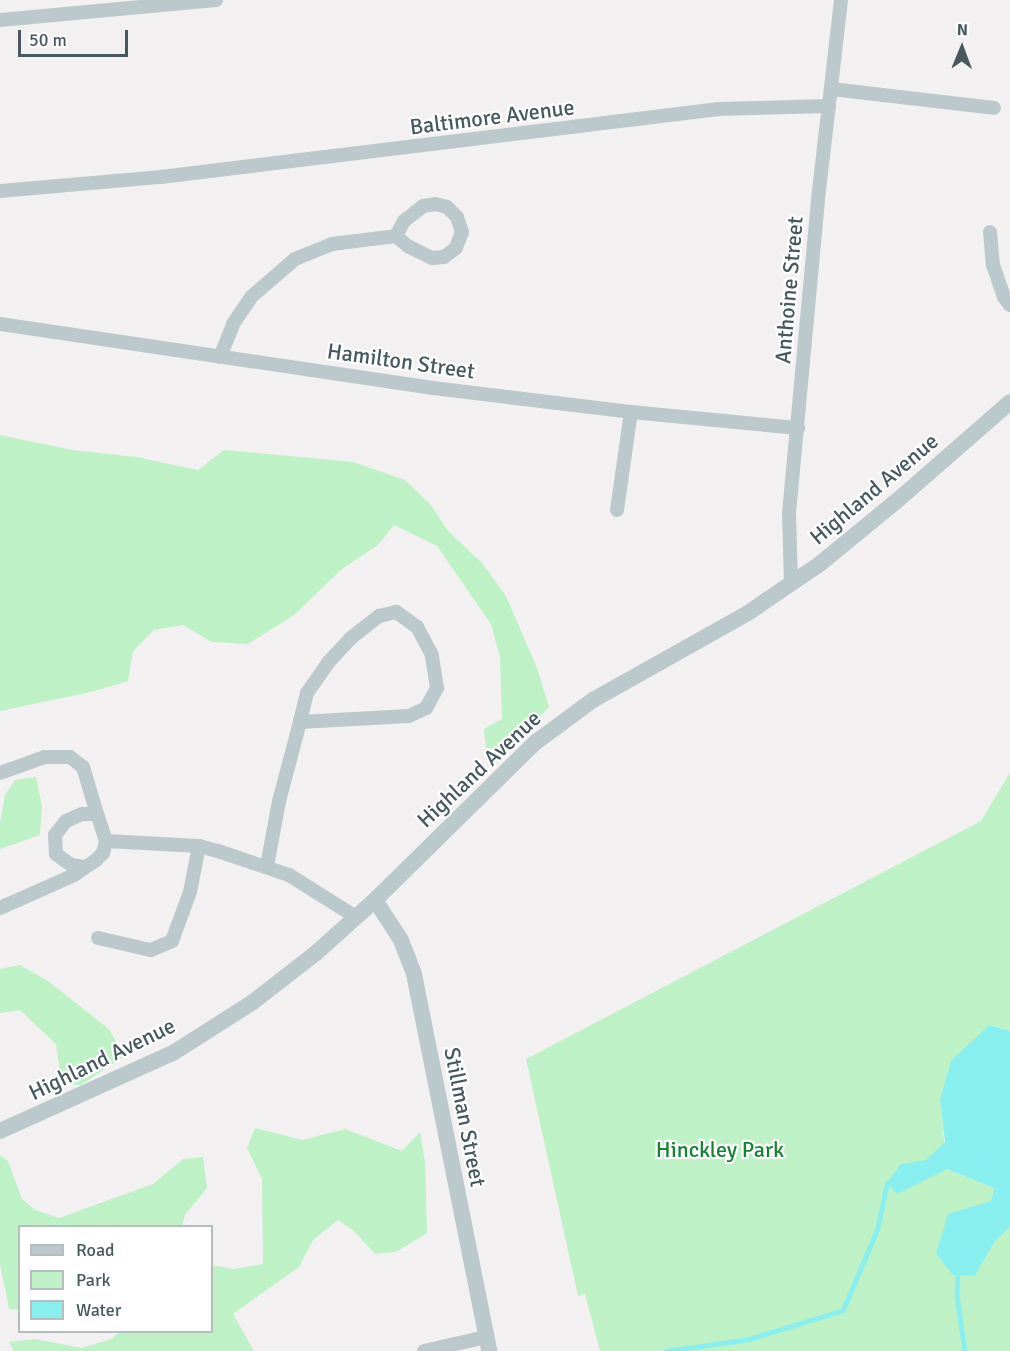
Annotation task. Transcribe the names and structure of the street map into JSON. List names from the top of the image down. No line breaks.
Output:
{"streets":{"street":["Baltimore Avenue","Anthoine Street","Hamilton Street","Highland Avenue","Stillman Street"]},"crossings":[["Baltimore Avenue","Anthoine Street"],["Anthoine Street","Hamilton Street"],["Anthoine Street","Highland Avenue"],["Highland Avenue","Stillman Street"]],"parks":["Hinckley Park"],"legend":["Road","Park","Water"],"scale_bar":"50 m","north":"top"}
